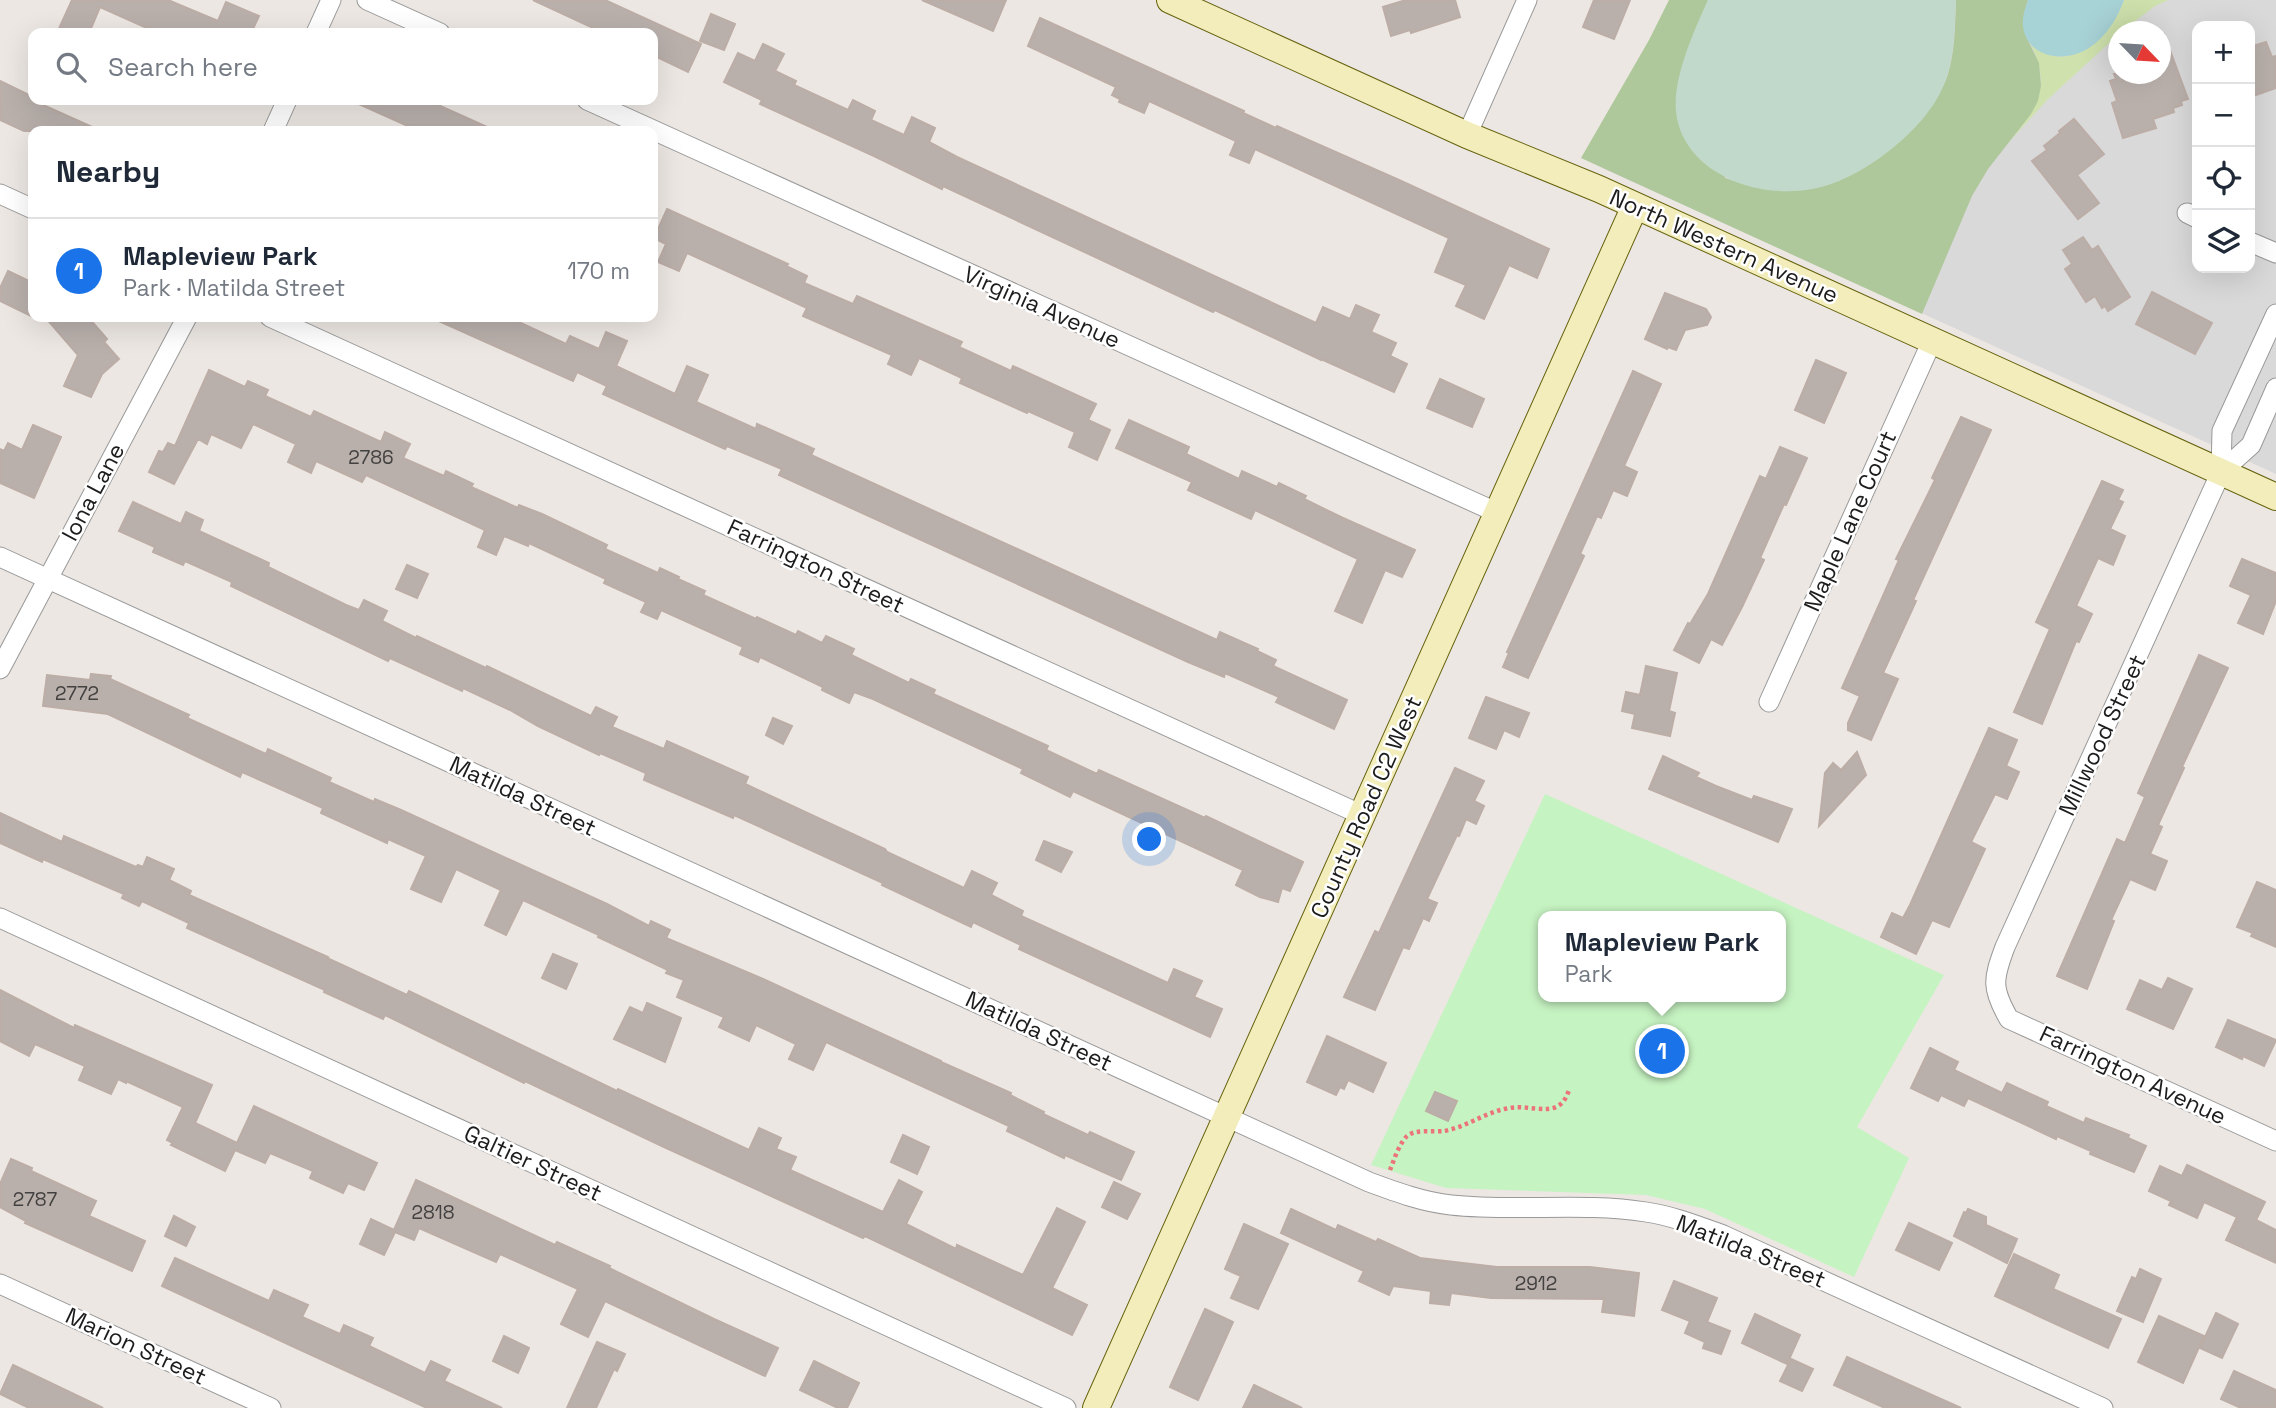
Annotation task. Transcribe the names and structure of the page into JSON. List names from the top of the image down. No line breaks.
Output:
{"streets":{"street":["North Western Avenue","Virginia Avenue","Iona Lane","Maple Lane Court","Farrington Street","Millwood Street","Matilda Street","County Road C2 West","Farrington Avenue","Galtier Street","Marion Street"]},"crossings":[["North Western Avenue","Maple Lane Court"],["North Western Avenue","Millwood Street"],["North Western Avenue","County Road C2 West"],["Virginia Avenue","County Road C2 West"],["Iona Lane","Matilda Street"],["Farrington Street","County Road C2 West"],["Millwood Street","Farrington Avenue"],["Matilda Street","County Road C2 West"]],"house_numbers":["2786","2772","2787","2818","2912"],"north":"bottom right","page":{"map_buttons":["+","−"],"search":"Search here","heading":"Nearby","list":[{"mark":"1","name":"Mapleview Park","note":"Park · Matilda Street","value":"170 m"}],"popup":["Mapleview Park","Park"],"pins":"1"}}
